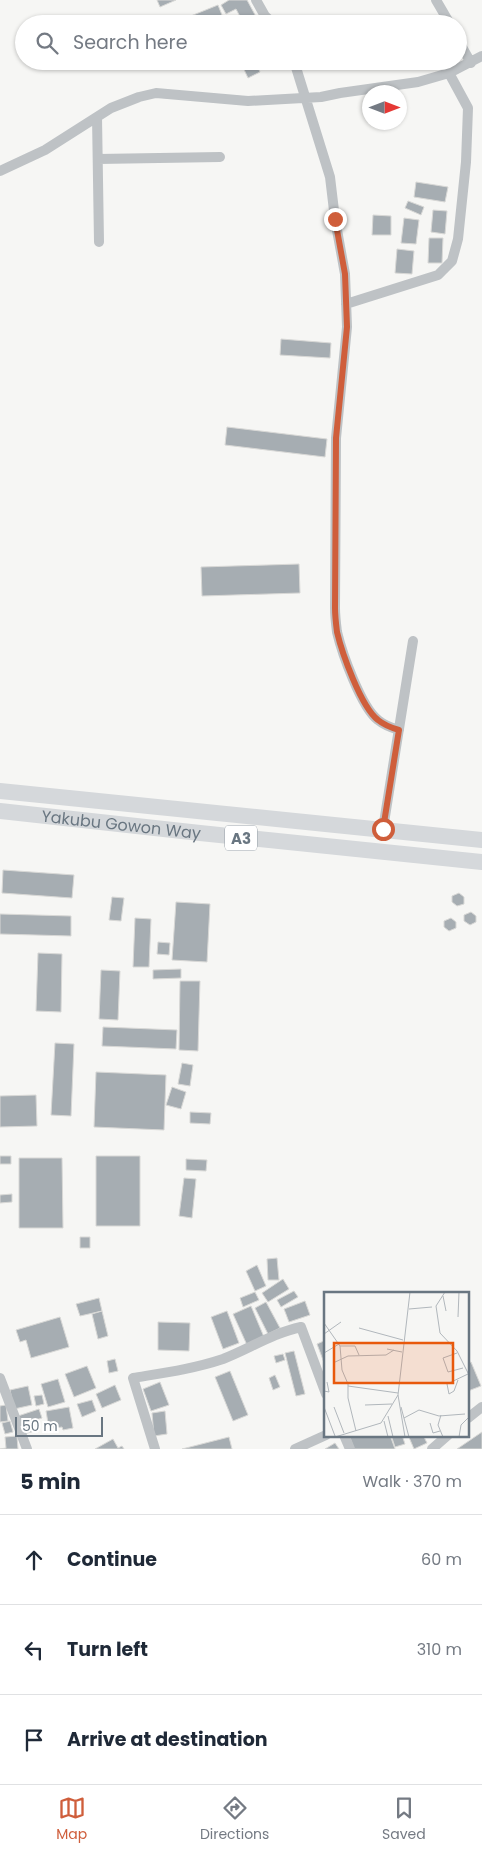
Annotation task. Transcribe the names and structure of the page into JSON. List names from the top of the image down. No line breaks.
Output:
{"streets":{"highway":["Yakubu Gowon Way","A3"]},"scale_bar":"50 m","north":"right","page":{"search":"Search here","scale":"50 m","heading":["5 min","Walk · 370 m"],"list":[["Continue","60 m"],["Turn left","310 m"],"Arrive at destination"],"nav":["Map","Directions","Saved"]}}
